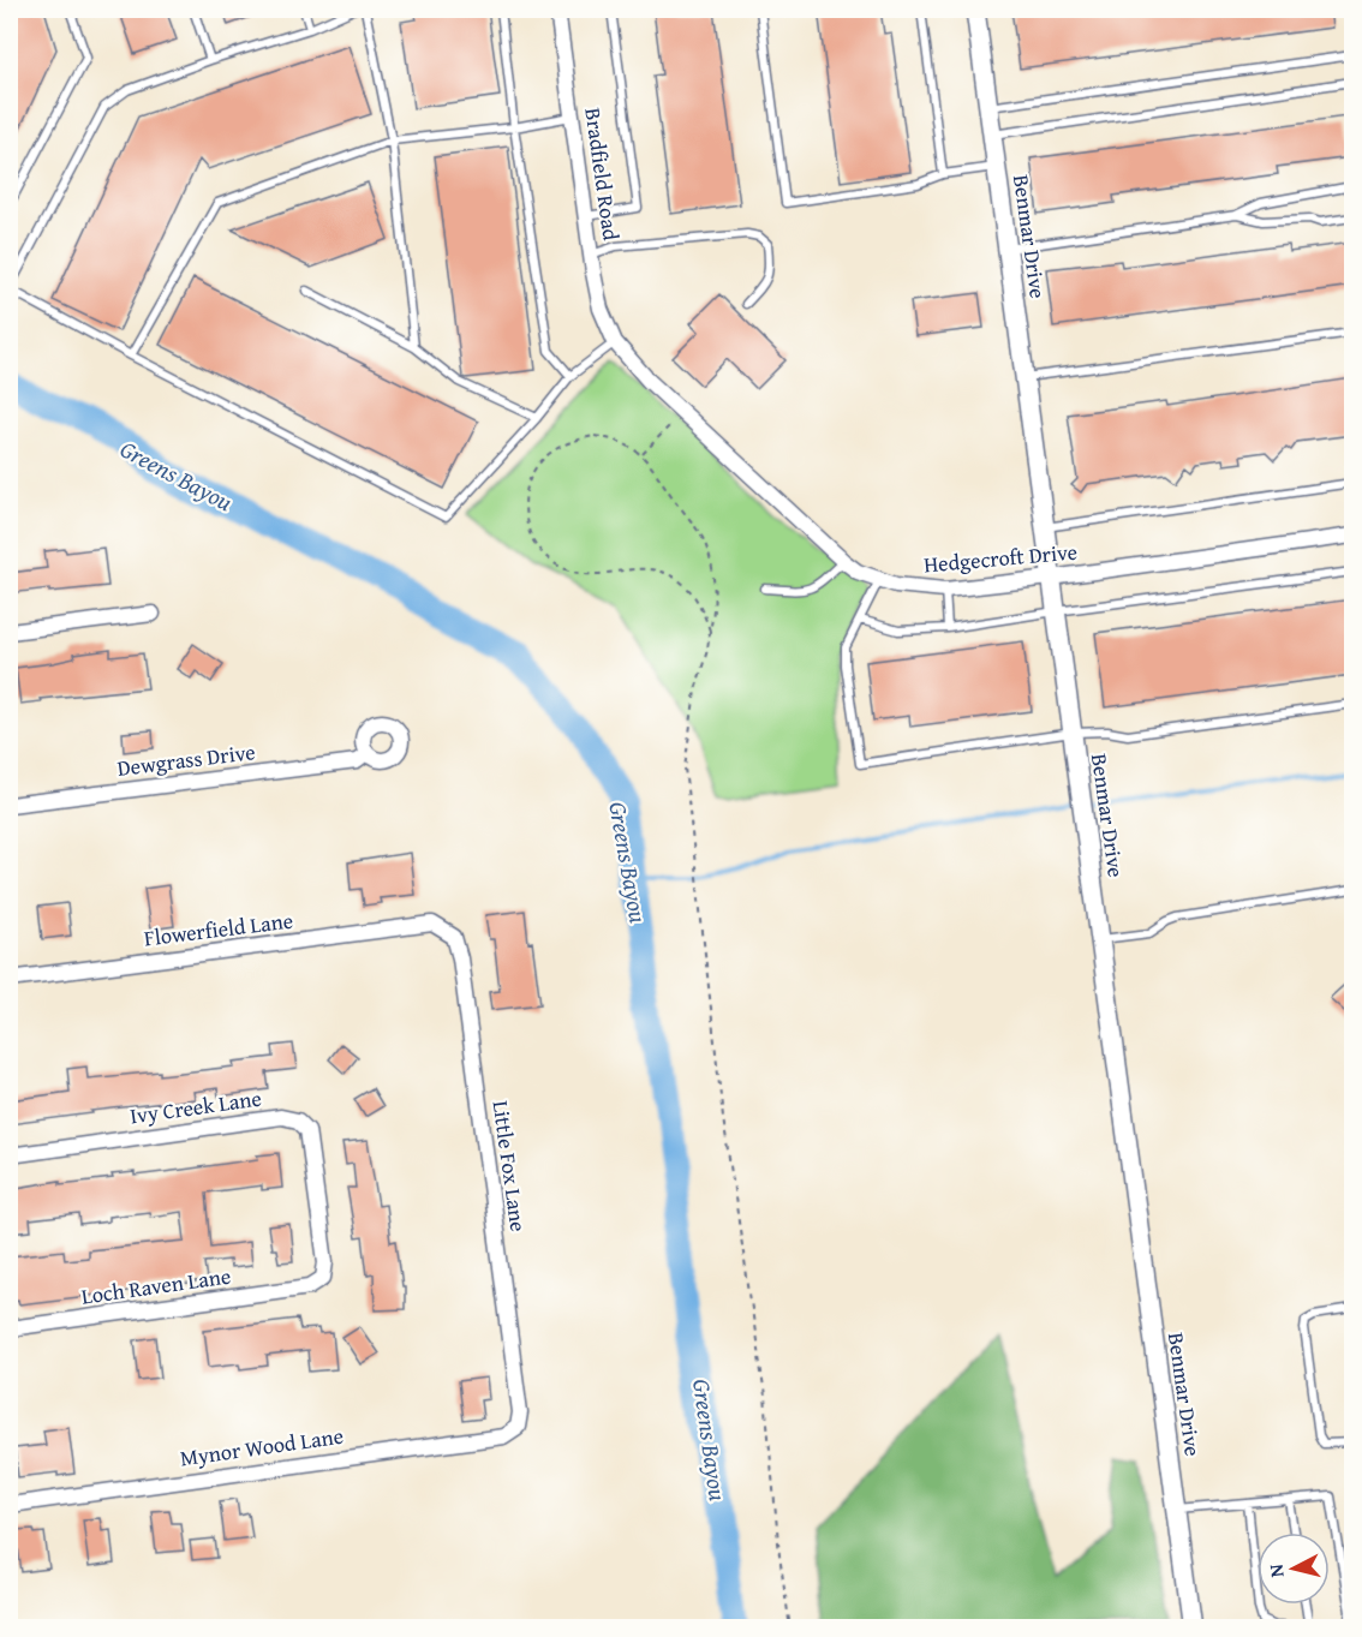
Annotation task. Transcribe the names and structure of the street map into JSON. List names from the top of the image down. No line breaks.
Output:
{"streets":{"street":["Bradfield Road","Benmar Drive","Hedgecroft Drive","Dewgrass Drive","Flowerfield Lane","Ivy Creek Lane","Little Fox Lane","Loch Raven Lane","Mynor Wood Lane"]},"crossings":[["Bradfield Road","Hedgecroft Drive"],["Benmar Drive","Hedgecroft Drive"],["Flowerfield Lane","Little Fox Lane"],["Ivy Creek Lane","Loch Raven Lane"],["Little Fox Lane","Mynor Wood Lane"]],"water":["Greens Bayou"],"north":"left"}
